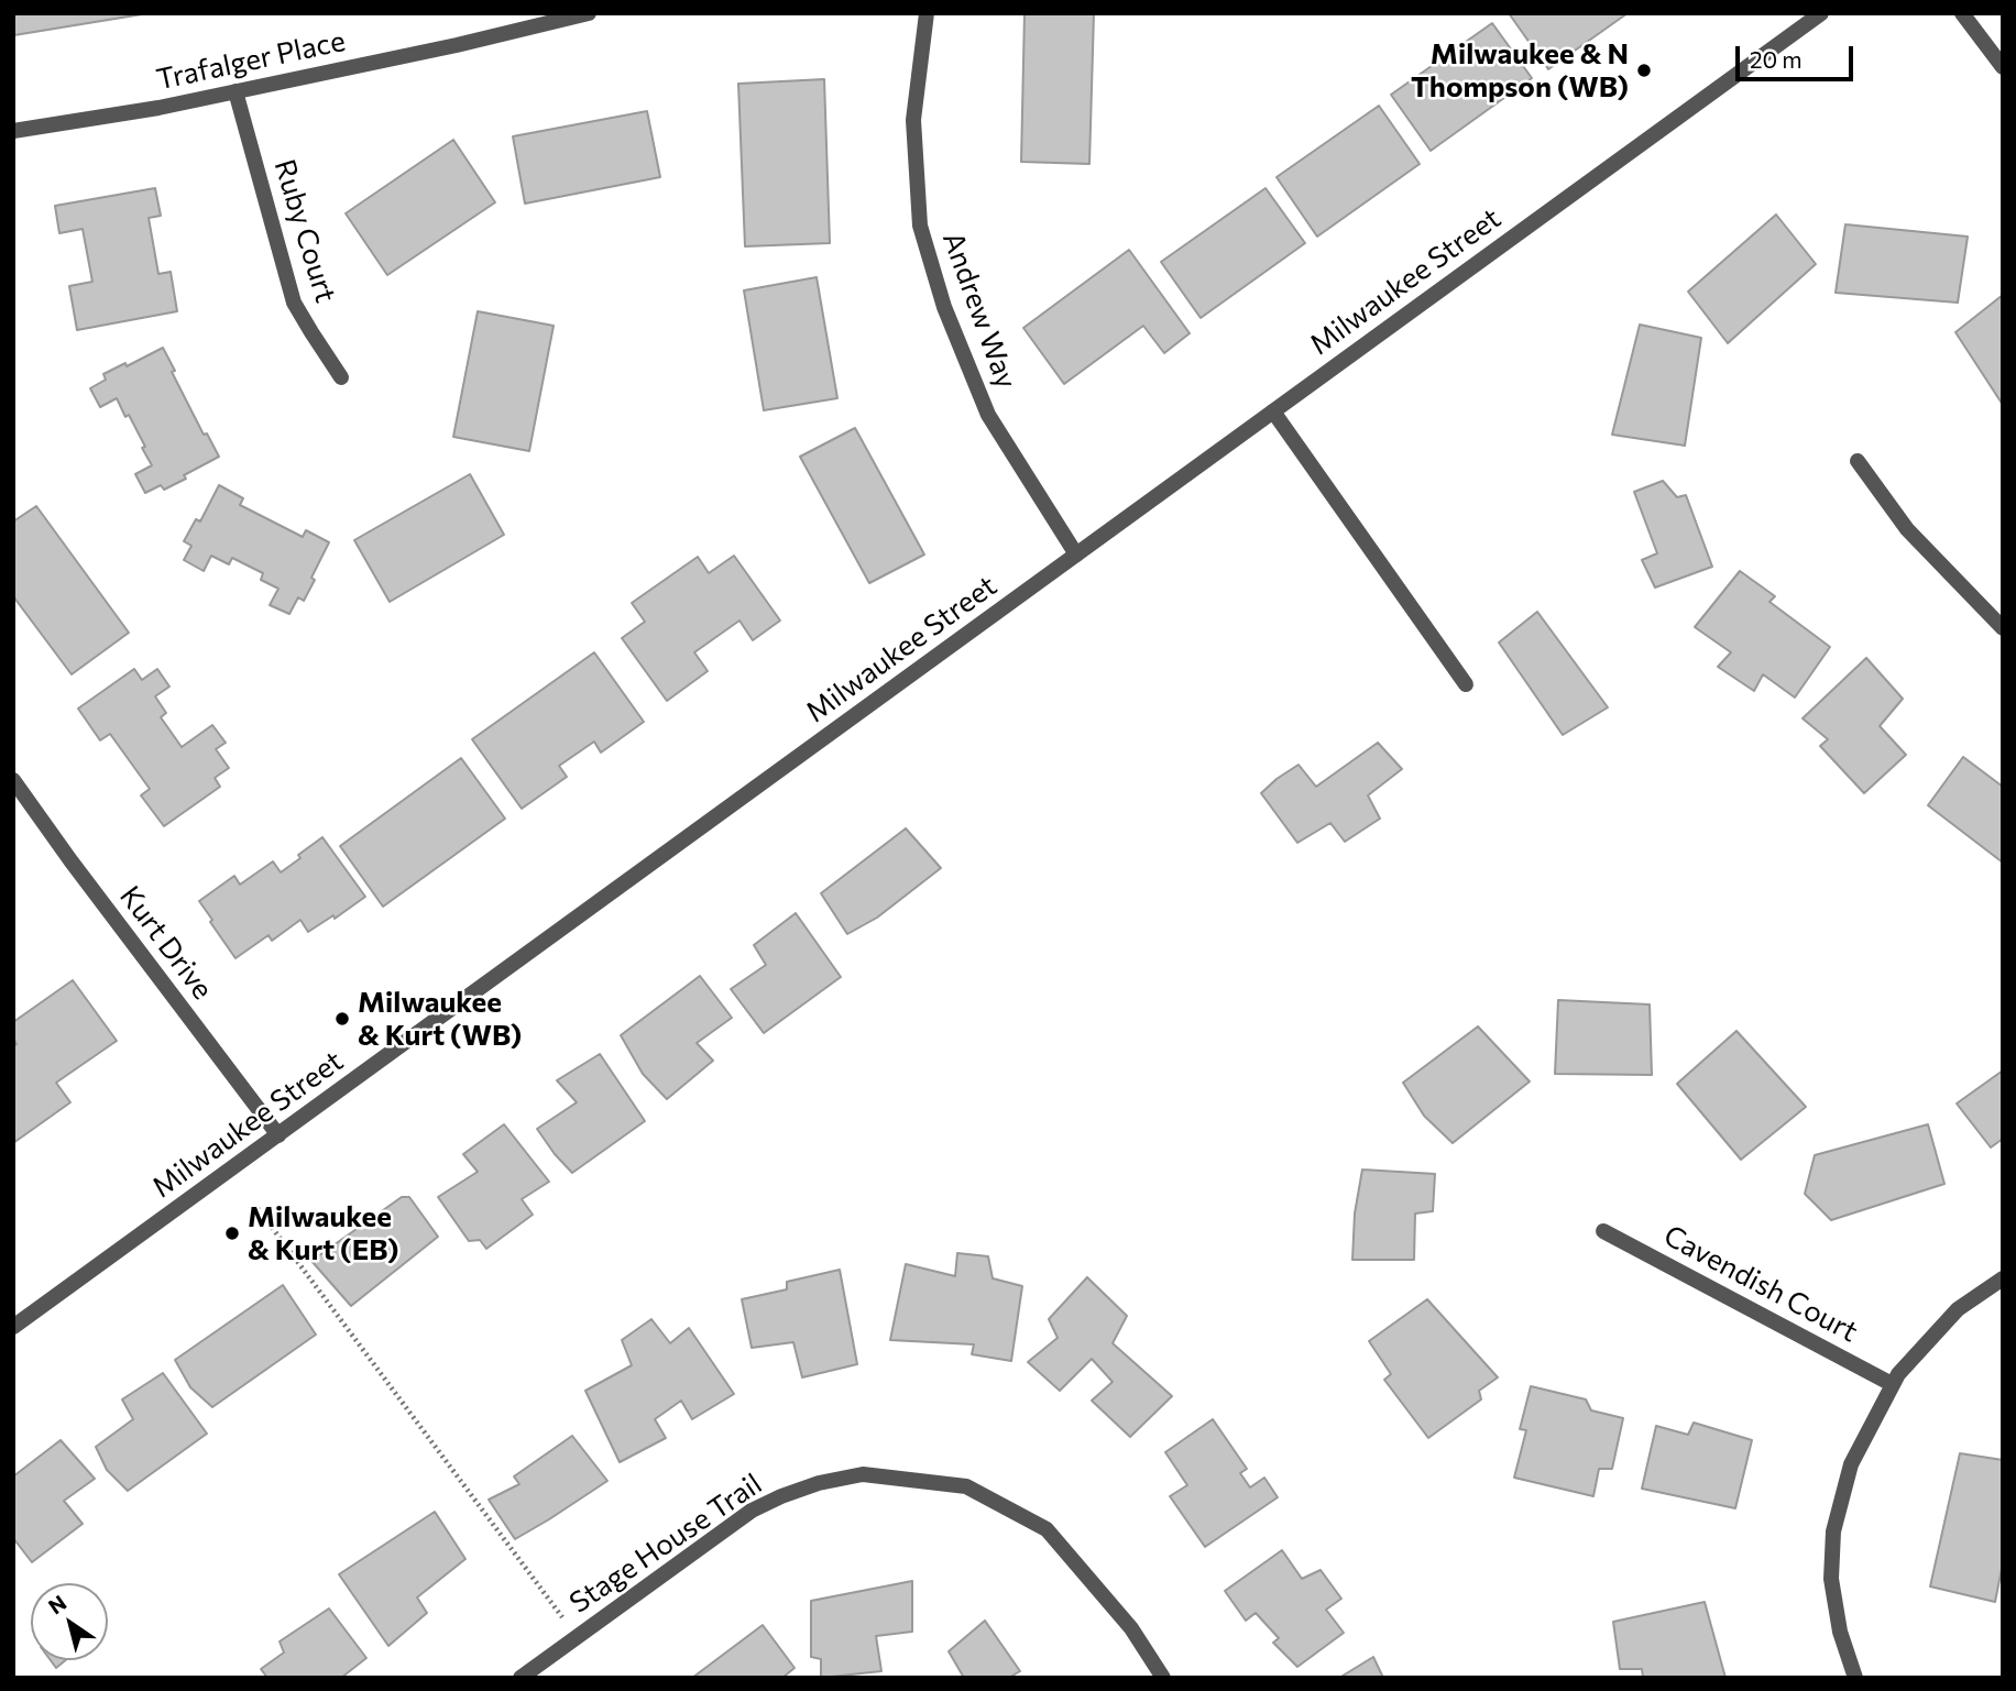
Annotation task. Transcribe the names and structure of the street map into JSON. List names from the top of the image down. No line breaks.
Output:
{"streets":{"street":["Trafalger Place","Ruby Court","Milwaukee Street","Andrew Way","Kurt Drive","Cavendish Court","Stage House Trail"]},"crossings":[["Trafalger Place","Ruby Court"],["Milwaukee Street","Andrew Way"],["Milwaukee Street","Kurt Drive"]],"places":["Milwaukee & N Thompson (WB)","Milwaukee & Kurt (WB)","Milwaukee & Kurt (EB)"],"scale_bar":"20 m","north":"top left"}
